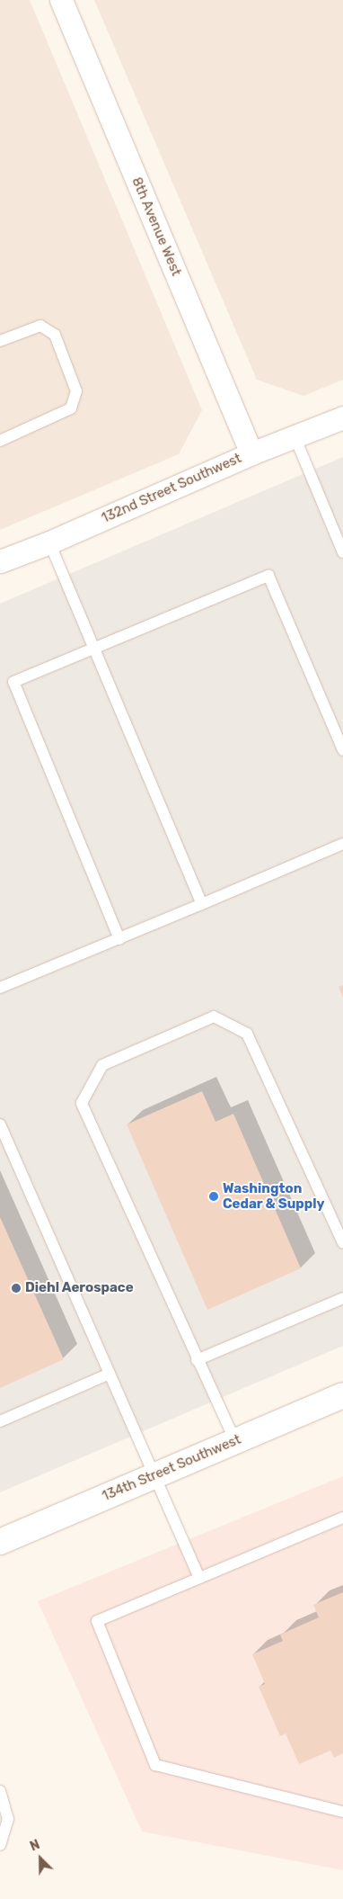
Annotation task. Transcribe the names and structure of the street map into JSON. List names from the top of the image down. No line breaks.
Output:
{"streets":{"street":["8th Avenue West","132nd Street Southwest","134th Street Southwest"]},"crossings":[["8th Avenue West","132nd Street Southwest"]],"places":["Washington Cedar & Supply","Diehl Aerospace"],"north":"top left"}
